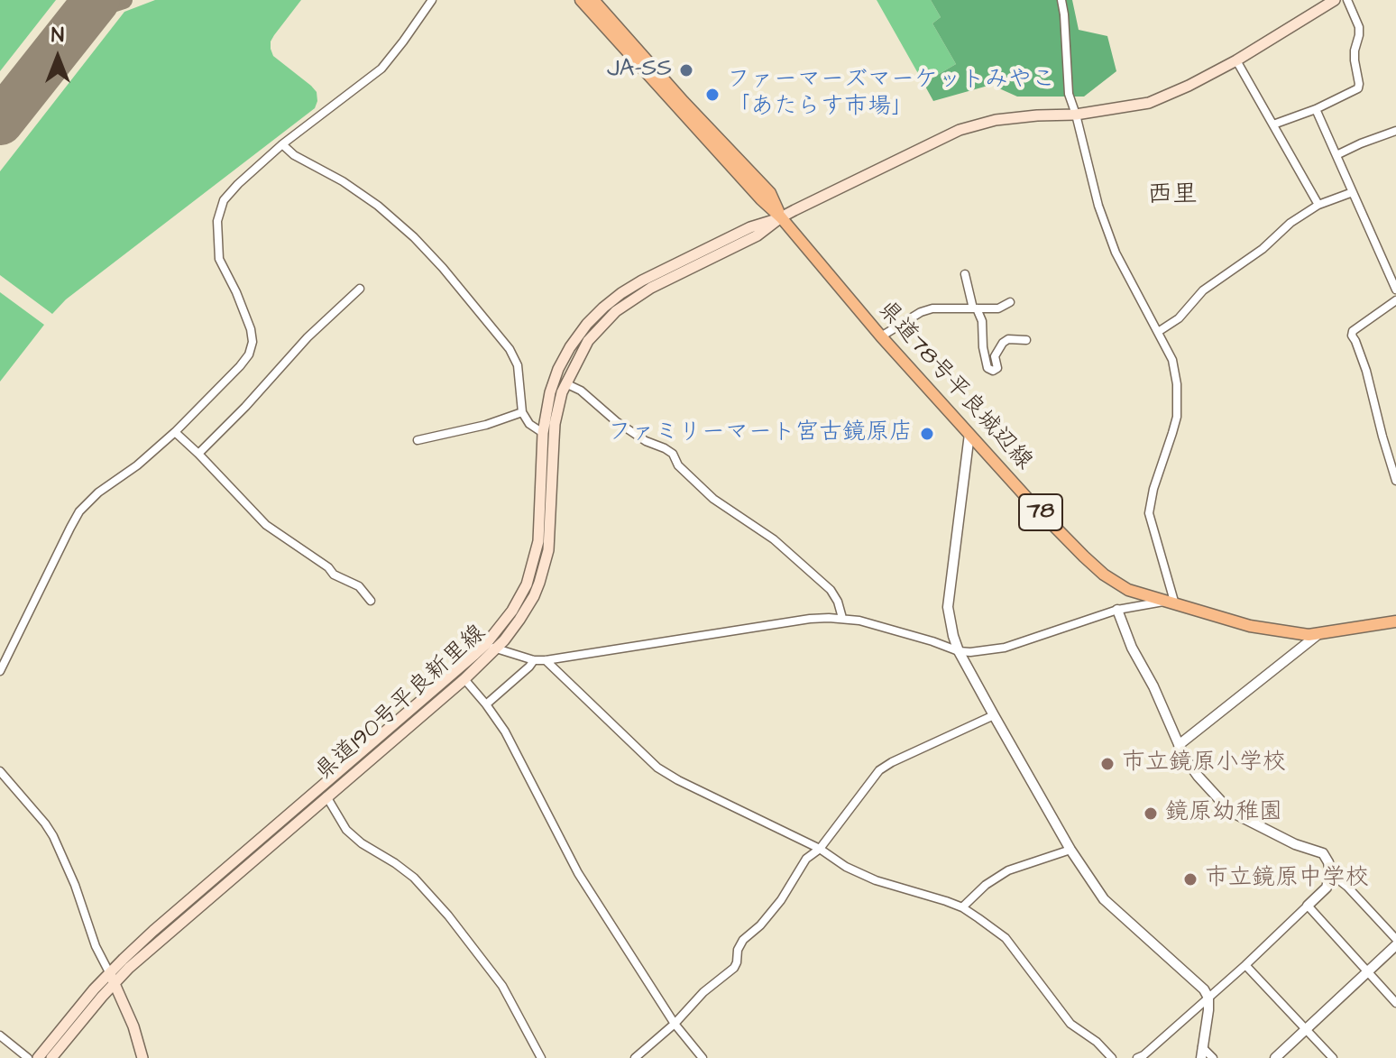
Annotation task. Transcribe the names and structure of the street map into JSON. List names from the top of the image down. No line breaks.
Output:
{"streets":{"main road":["県道78号平良城辺線","78","県道190号平良新里線"]},"crossings":[["県道78号平良城辺線","県道190号平良新里線"]],"districts":["西里"],"places":["JA-SS","ファーマーズマーケットみやこ 「あたらす市場」","ファミリーマート宮古鏡原店","市立鏡原小学校","鏡原幼稚園","市立鏡原中学校"],"north":"top"}
